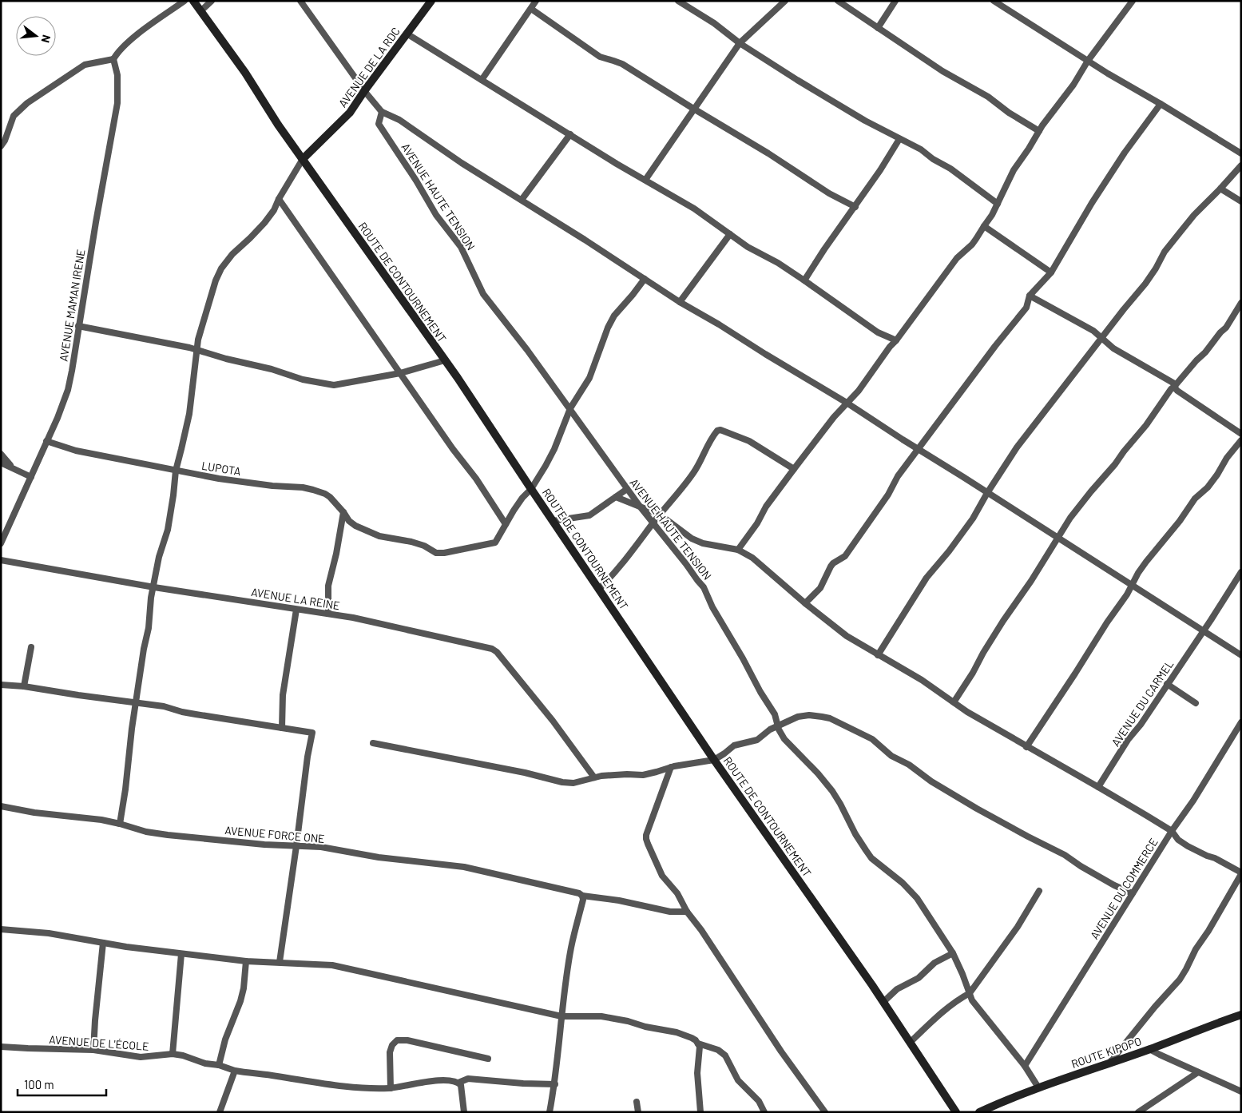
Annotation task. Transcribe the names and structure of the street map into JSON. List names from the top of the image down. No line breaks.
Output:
{"streets":{"street":["AVENUE DE LA RDC","AVENUE HAUTE TENSION","ROUTE DE CONTOURNEMENT","AVENUE MAMAN IRENE","LUPOTA","AVENUE LA REINE","AVENUE DU CARMEL","AVENUE FORCE ONE","AVENUE DU COMMERCE","AVENUE DE L'ÉCOLE","ROUTE KIPOPO"]},"crossings":[["AVENUE DE LA RDC","ROUTE DE CONTOURNEMENT"],["AVENUE HAUTE TENSION","LUPOTA"],["AVENUE HAUTE TENSION","AVENUE DU COMMERCE"],["AVENUE HAUTE TENSION","ROUTE KIPOPO"],["ROUTE DE CONTOURNEMENT","LUPOTA"],["AVENUE MAMAN IRENE","LUPOTA"]],"scale_bar":"100 m","north":"right"}
